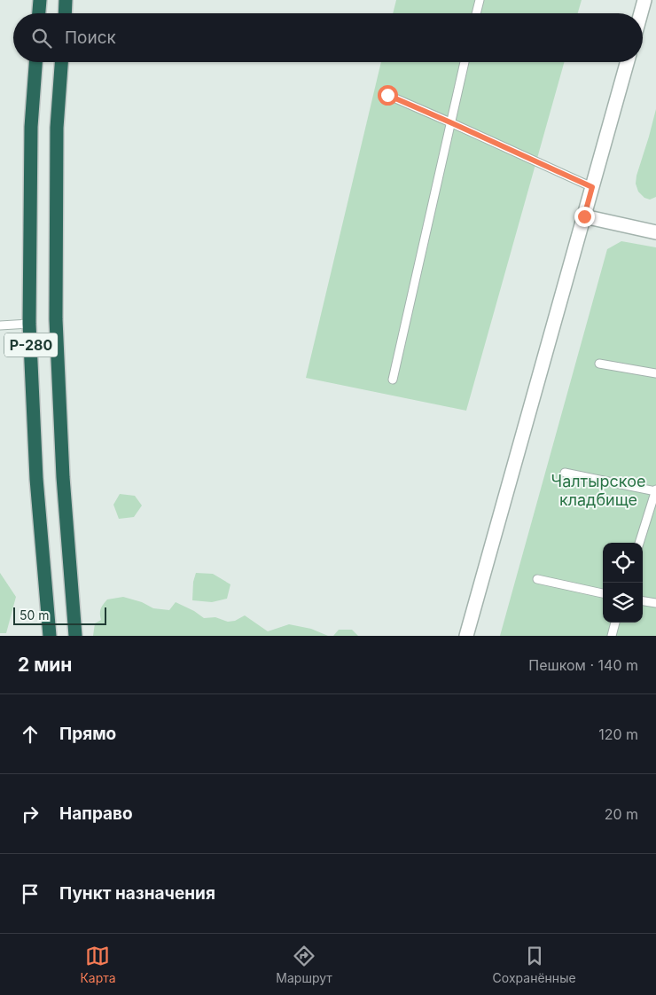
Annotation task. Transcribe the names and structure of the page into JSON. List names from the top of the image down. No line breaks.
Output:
{"streets":{"highway":["Р-280"]},"parks":["Чалтырское кладбище"],"scale_bar":"50 m","page":{"search":"Поиск","scale":"50 m","heading":["2 мин","Пешком · 140 m"],"list":[["Прямо","120 m"],["Направо","20 m"],"Пункт назначения"],"nav":["Карта","Маршрут","Сохранённые"]}}
